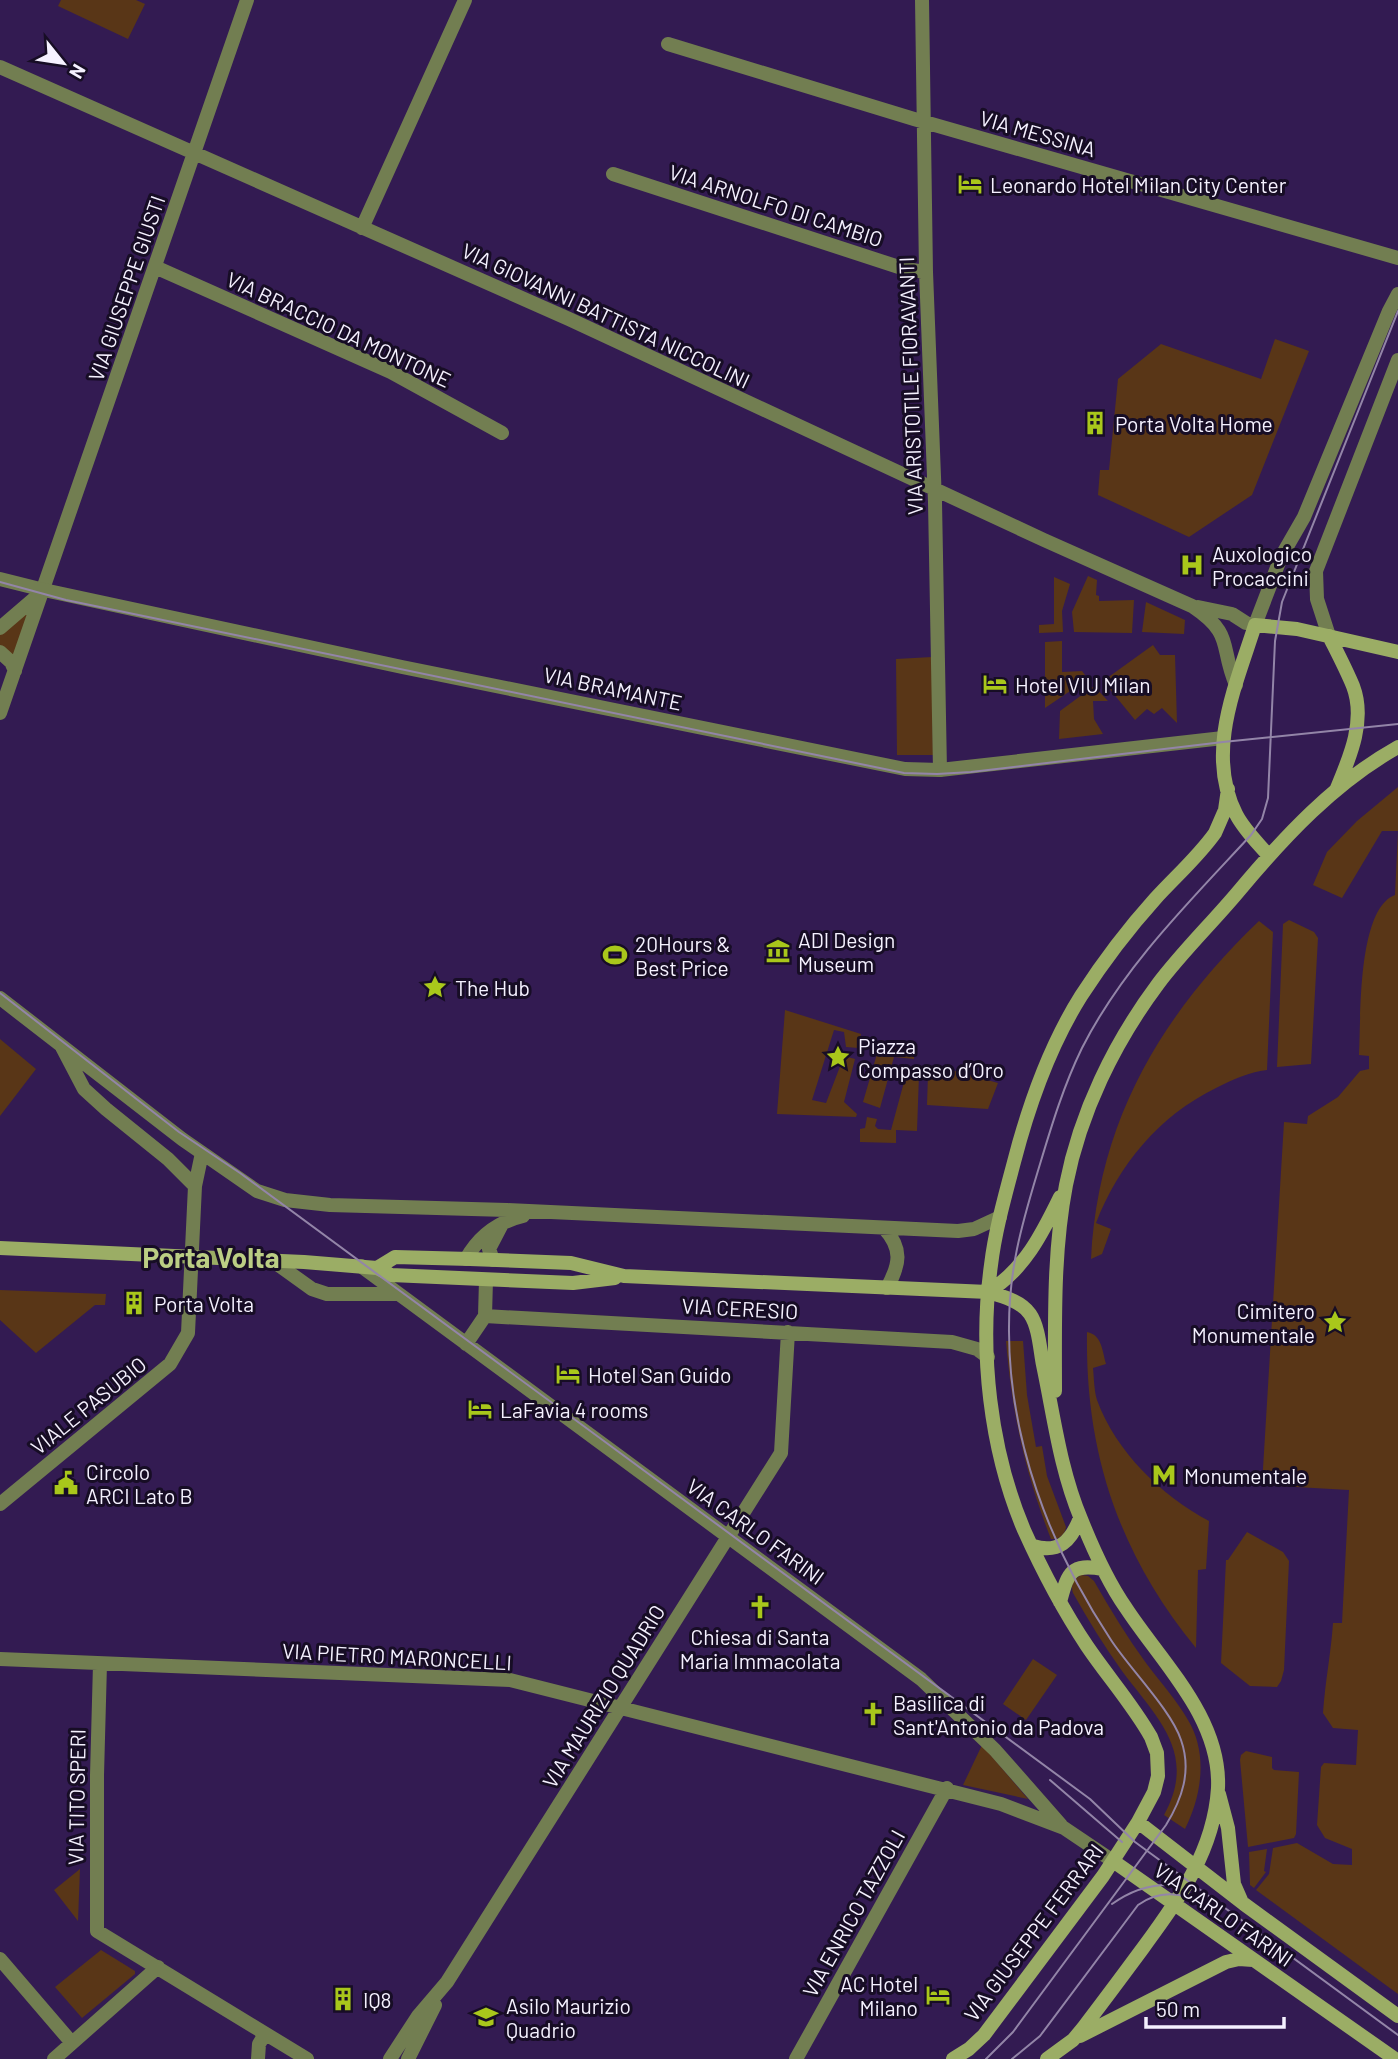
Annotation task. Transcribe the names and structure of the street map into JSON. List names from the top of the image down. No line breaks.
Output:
{"streets":{"main road":["VIA CERESIO","VIA CARLO FARINI","VIA GIUSEPPE FERRARI"],"street":["VIA MESSINA","VIA ARNOLFO DI CAMBIO","VIA GIUSEPPE GIUSTI","VIA GIOVANNI BATTISTA NICCOLINI","VIA BRACCIO DA MONTONE","VIA ARISTOTILE FIORAVANTI","VIA BRAMANTE","VIALE PASUBIO","VIA PIETRO MARONCELLI","VIA MAURIZIO QUADRIO","VIA TITO SPERI","VIA ENRICO TAZZOLI"]},"crossings":[["VIA MESSINA","VIA ARISTOTILE FIORAVANTI"],["VIA ARNOLFO DI CAMBIO","VIA ARISTOTILE FIORAVANTI"],["VIA GIUSEPPE GIUSTI","VIA GIOVANNI BATTISTA NICCOLINI"],["VIA GIUSEPPE GIUSTI","VIA BRACCIO DA MONTONE"],["VIA GIUSEPPE GIUSTI","VIA BRAMANTE"],["VIA GIOVANNI BATTISTA NICCOLINI","VIA ARISTOTILE FIORAVANTI"],["VIA ARISTOTILE FIORAVANTI","VIA BRAMANTE"],["VIA CERESIO","VIA MAURIZIO QUADRIO"],["VIA CERESIO","VIA GIUSEPPE FERRARI"],["VIA CARLO FARINI","VIA PIETRO MARONCELLI"],["VIA CARLO FARINI","VIA MAURIZIO QUADRIO"],["VIA CARLO FARINI","VIA ENRICO TAZZOLI"],["VIA CARLO FARINI","VIA GIUSEPPE FERRARI"],["VIA PIETRO MARONCELLI","VIA MAURIZIO QUADRIO"],["VIA PIETRO MARONCELLI","VIA TITO SPERI"],["VIA PIETRO MARONCELLI","VIA ENRICO TAZZOLI"]],"districts":["Porta Volta"],"places":{"hotel":["Leonardo Hotel Milan City Center","Hotel VIU Milan","Hotel San Guido","LaFavia 4 rooms","AC Hotel Milano"],"building":["Porta Volta Home","Porta Volta","IQ8"],"hospital":["Auxologico Procaccini"],"museum":["ADI Design Museum"],"sports":["20Hours & Best Price"],"place":["The Hub","Piazza Compasso d’Oro","Cimitero Monumentale"],"metro station":["Monumentale"],"public building":["Circolo ARCI Lato B"],"church":["Chiesa di Santa Maria Immacolata","Basilica di Sant'Antonio da Padova"],"school or university":["Asilo Maurizio Quadrio"]},"scale_bar":"50 m","north":"bottom right"}
